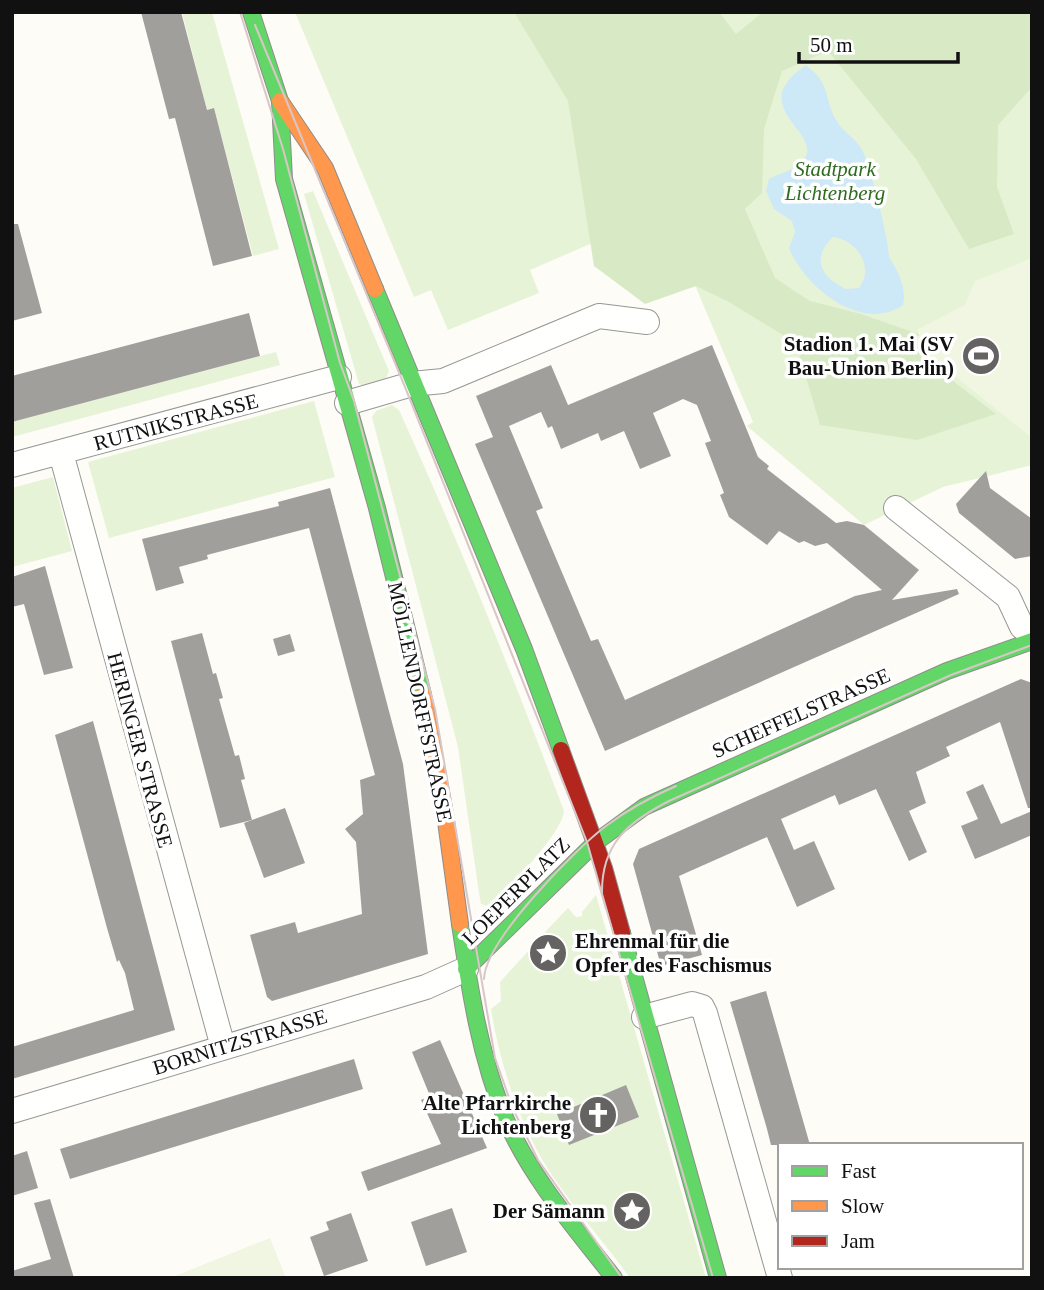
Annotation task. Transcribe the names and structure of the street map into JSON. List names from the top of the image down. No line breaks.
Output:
{"streets":{"main road":["MÖLLENDORFFSTRASSE","SCHEFFELSTRASSE","LOEPERPLATZ"],"street":["RUTNIKSTRASSE","HERINGER STRASSE","BORNITZSTRASSE"]},"crossings":[["RUTNIKSTRASSE","MÖLLENDORFFSTRASSE"],["RUTNIKSTRASSE","HERINGER STRASSE"],["MÖLLENDORFFSTRASSE","SCHEFFELSTRASSE"],["MÖLLENDORFFSTRASSE","LOEPERPLATZ"],["MÖLLENDORFFSTRASSE","BORNITZSTRASSE"],["SCHEFFELSTRASSE","LOEPERPLATZ"],["HERINGER STRASSE","BORNITZSTRASSE"],["LOEPERPLATZ","BORNITZSTRASSE"]],"parks":["Stadtpark Lichtenberg"],"places":{"sports":["Stadion 1. Mai (SV Bau-Union Berlin)"],"place":["Ehrenmal für die Opfer des Faschismus","Der Sämann"],"church":["Alte Pfarrkirche Lichtenberg"]},"legend":["Fast","Slow","Jam"],"scale_bar":"50 m"}
